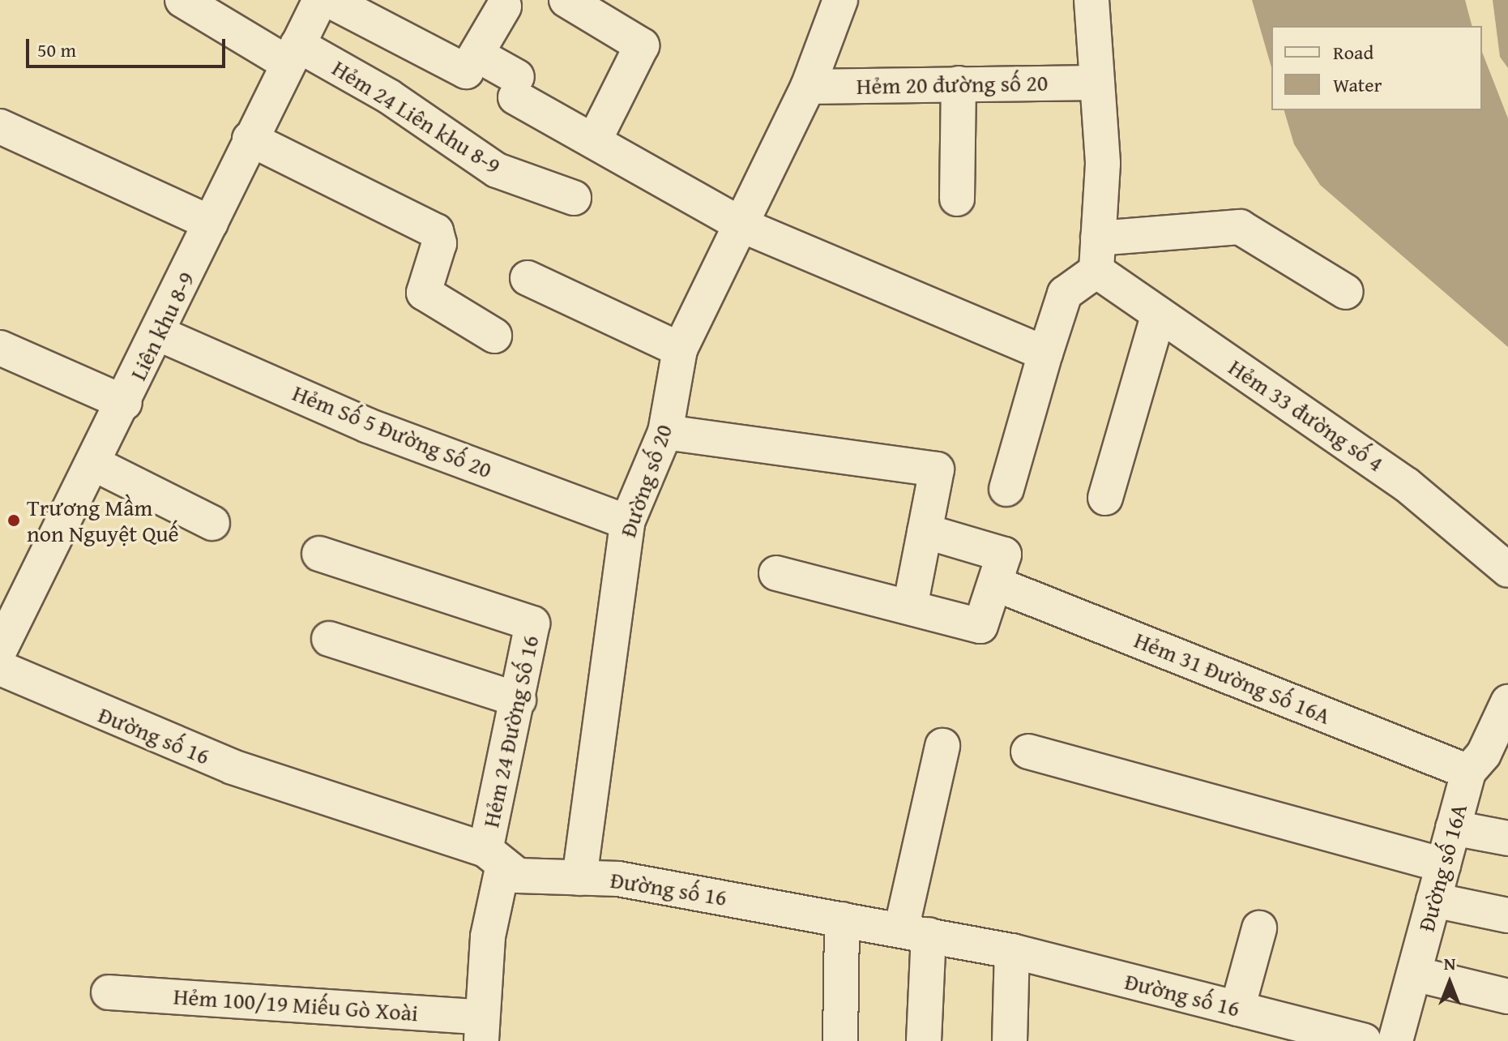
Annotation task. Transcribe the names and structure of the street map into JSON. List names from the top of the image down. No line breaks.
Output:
{"streets":{"street":["Hẻm 20 đường số 20","Hẻm 24 Liên khu 8-9","Liên khu 8-9","Hẻm 33 đường số 4","Hẻm Số 5 Đường Số 20","Đường số 20","Hẻm 31 Đường Số 16A","Hẻm 24 Đường Số 16","Đường số 16","Đường số 16A","Hẻm 100/19 Miếu Gò Xoài"]},"crossings":[["Hẻm 20 đường số 20","Đường số 20"],["Hẻm 24 Liên khu 8-9","Liên khu 8-9"],["Liên khu 8-9","Hẻm Số 5 Đường Số 20"],["Hẻm Số 5 Đường Số 20","Đường số 20"],["Đường số 20","Đường số 16"],["Hẻm 31 Đường Số 16A","Đường số 16A"],["Hẻm 24 Đường Số 16","Đường số 16"],["Hẻm 24 Đường Số 16","Hẻm 100/19 Miếu Gò Xoài"]],"places":["Trương Mầm non Nguyệt Quế"],"legend":["Road","Water"],"scale_bar":"50 m","north":"top"}
